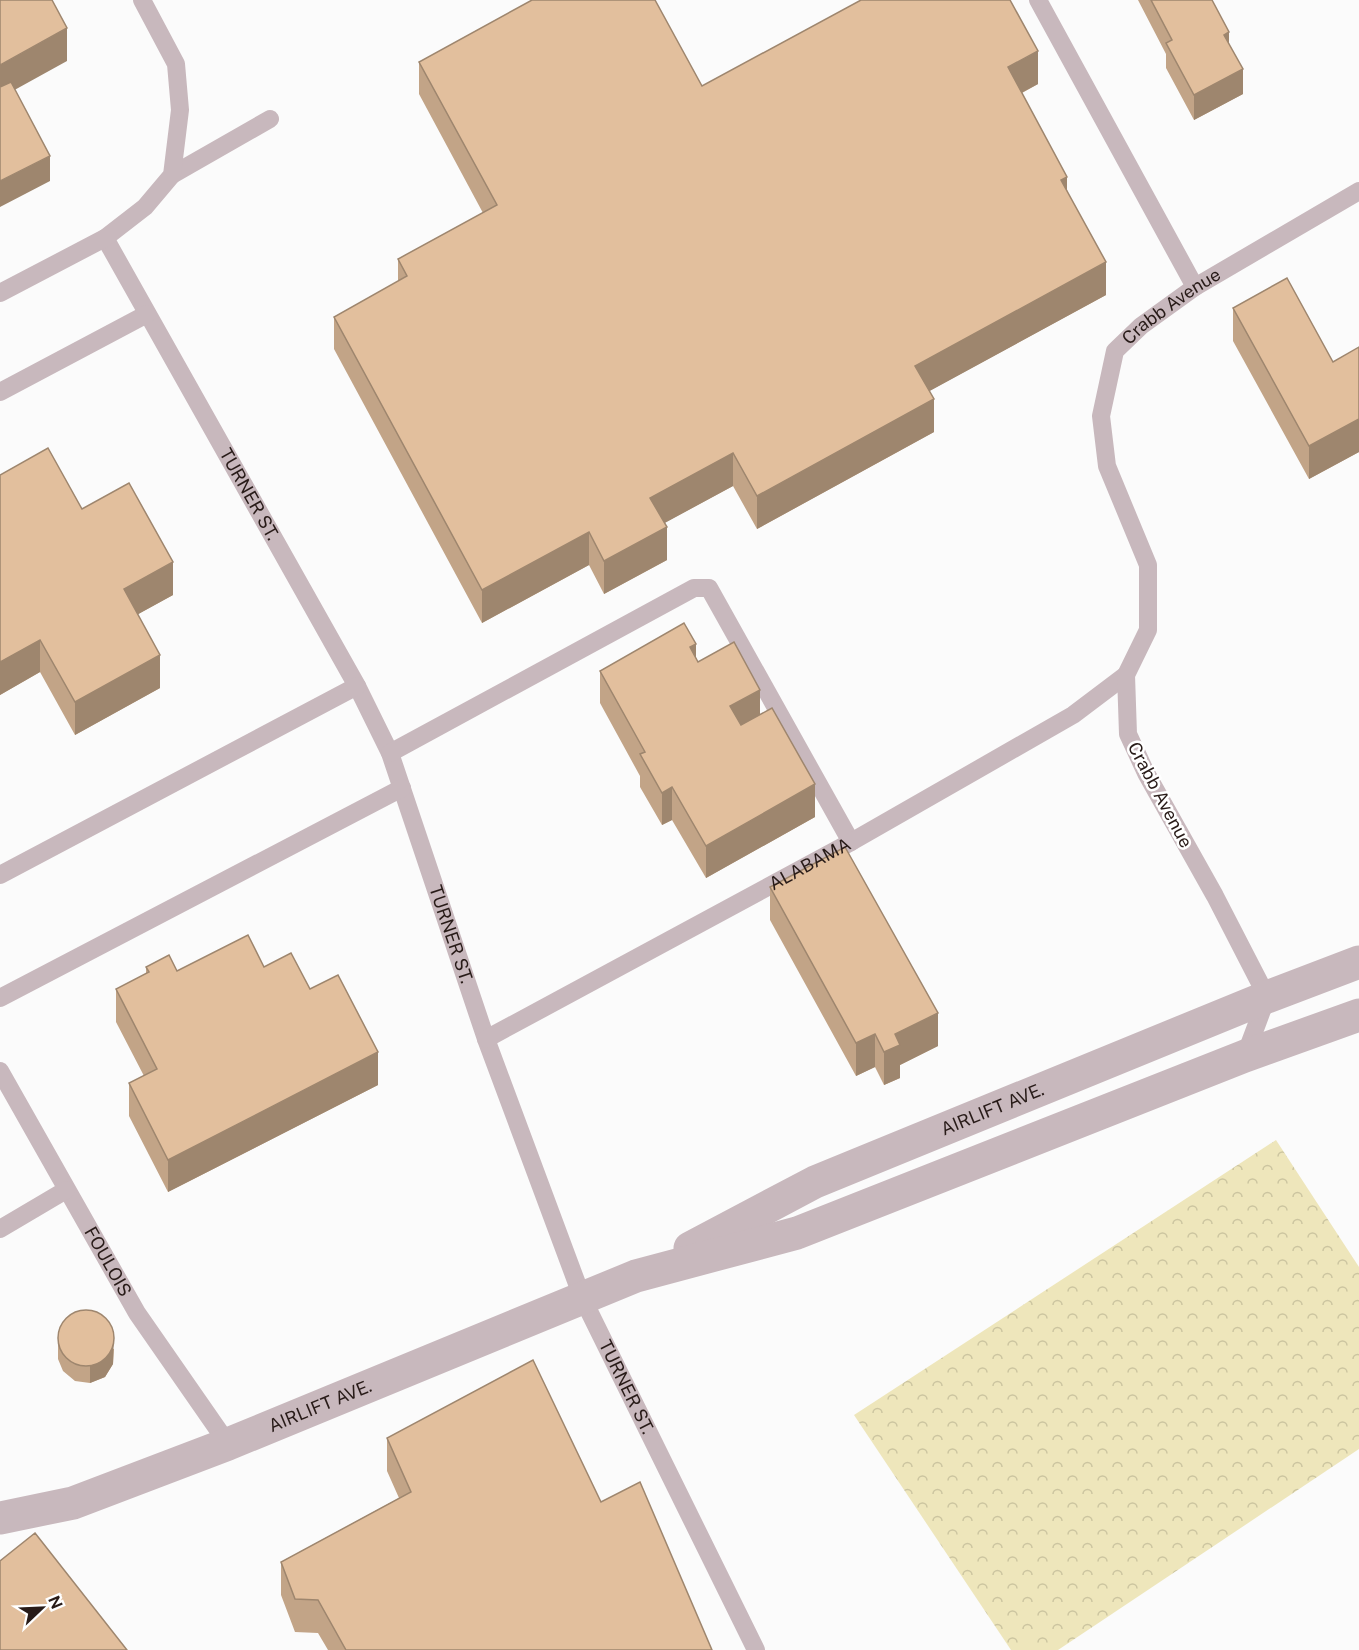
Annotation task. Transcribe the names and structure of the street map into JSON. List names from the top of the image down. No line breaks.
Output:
{"streets":{"street":["AIRLIFT AVE."],"lane":["Crabb Avenue","TURNER ST.","ALABAMA","FOULOIS"]},"crossings":[["Crabb Avenue","ALABAMA"],["Crabb Avenue","AIRLIFT AVE."],["TURNER ST.","ALABAMA"],["TURNER ST.","AIRLIFT AVE."],["AIRLIFT AVE.","FOULOIS"]],"north":"top right"}
